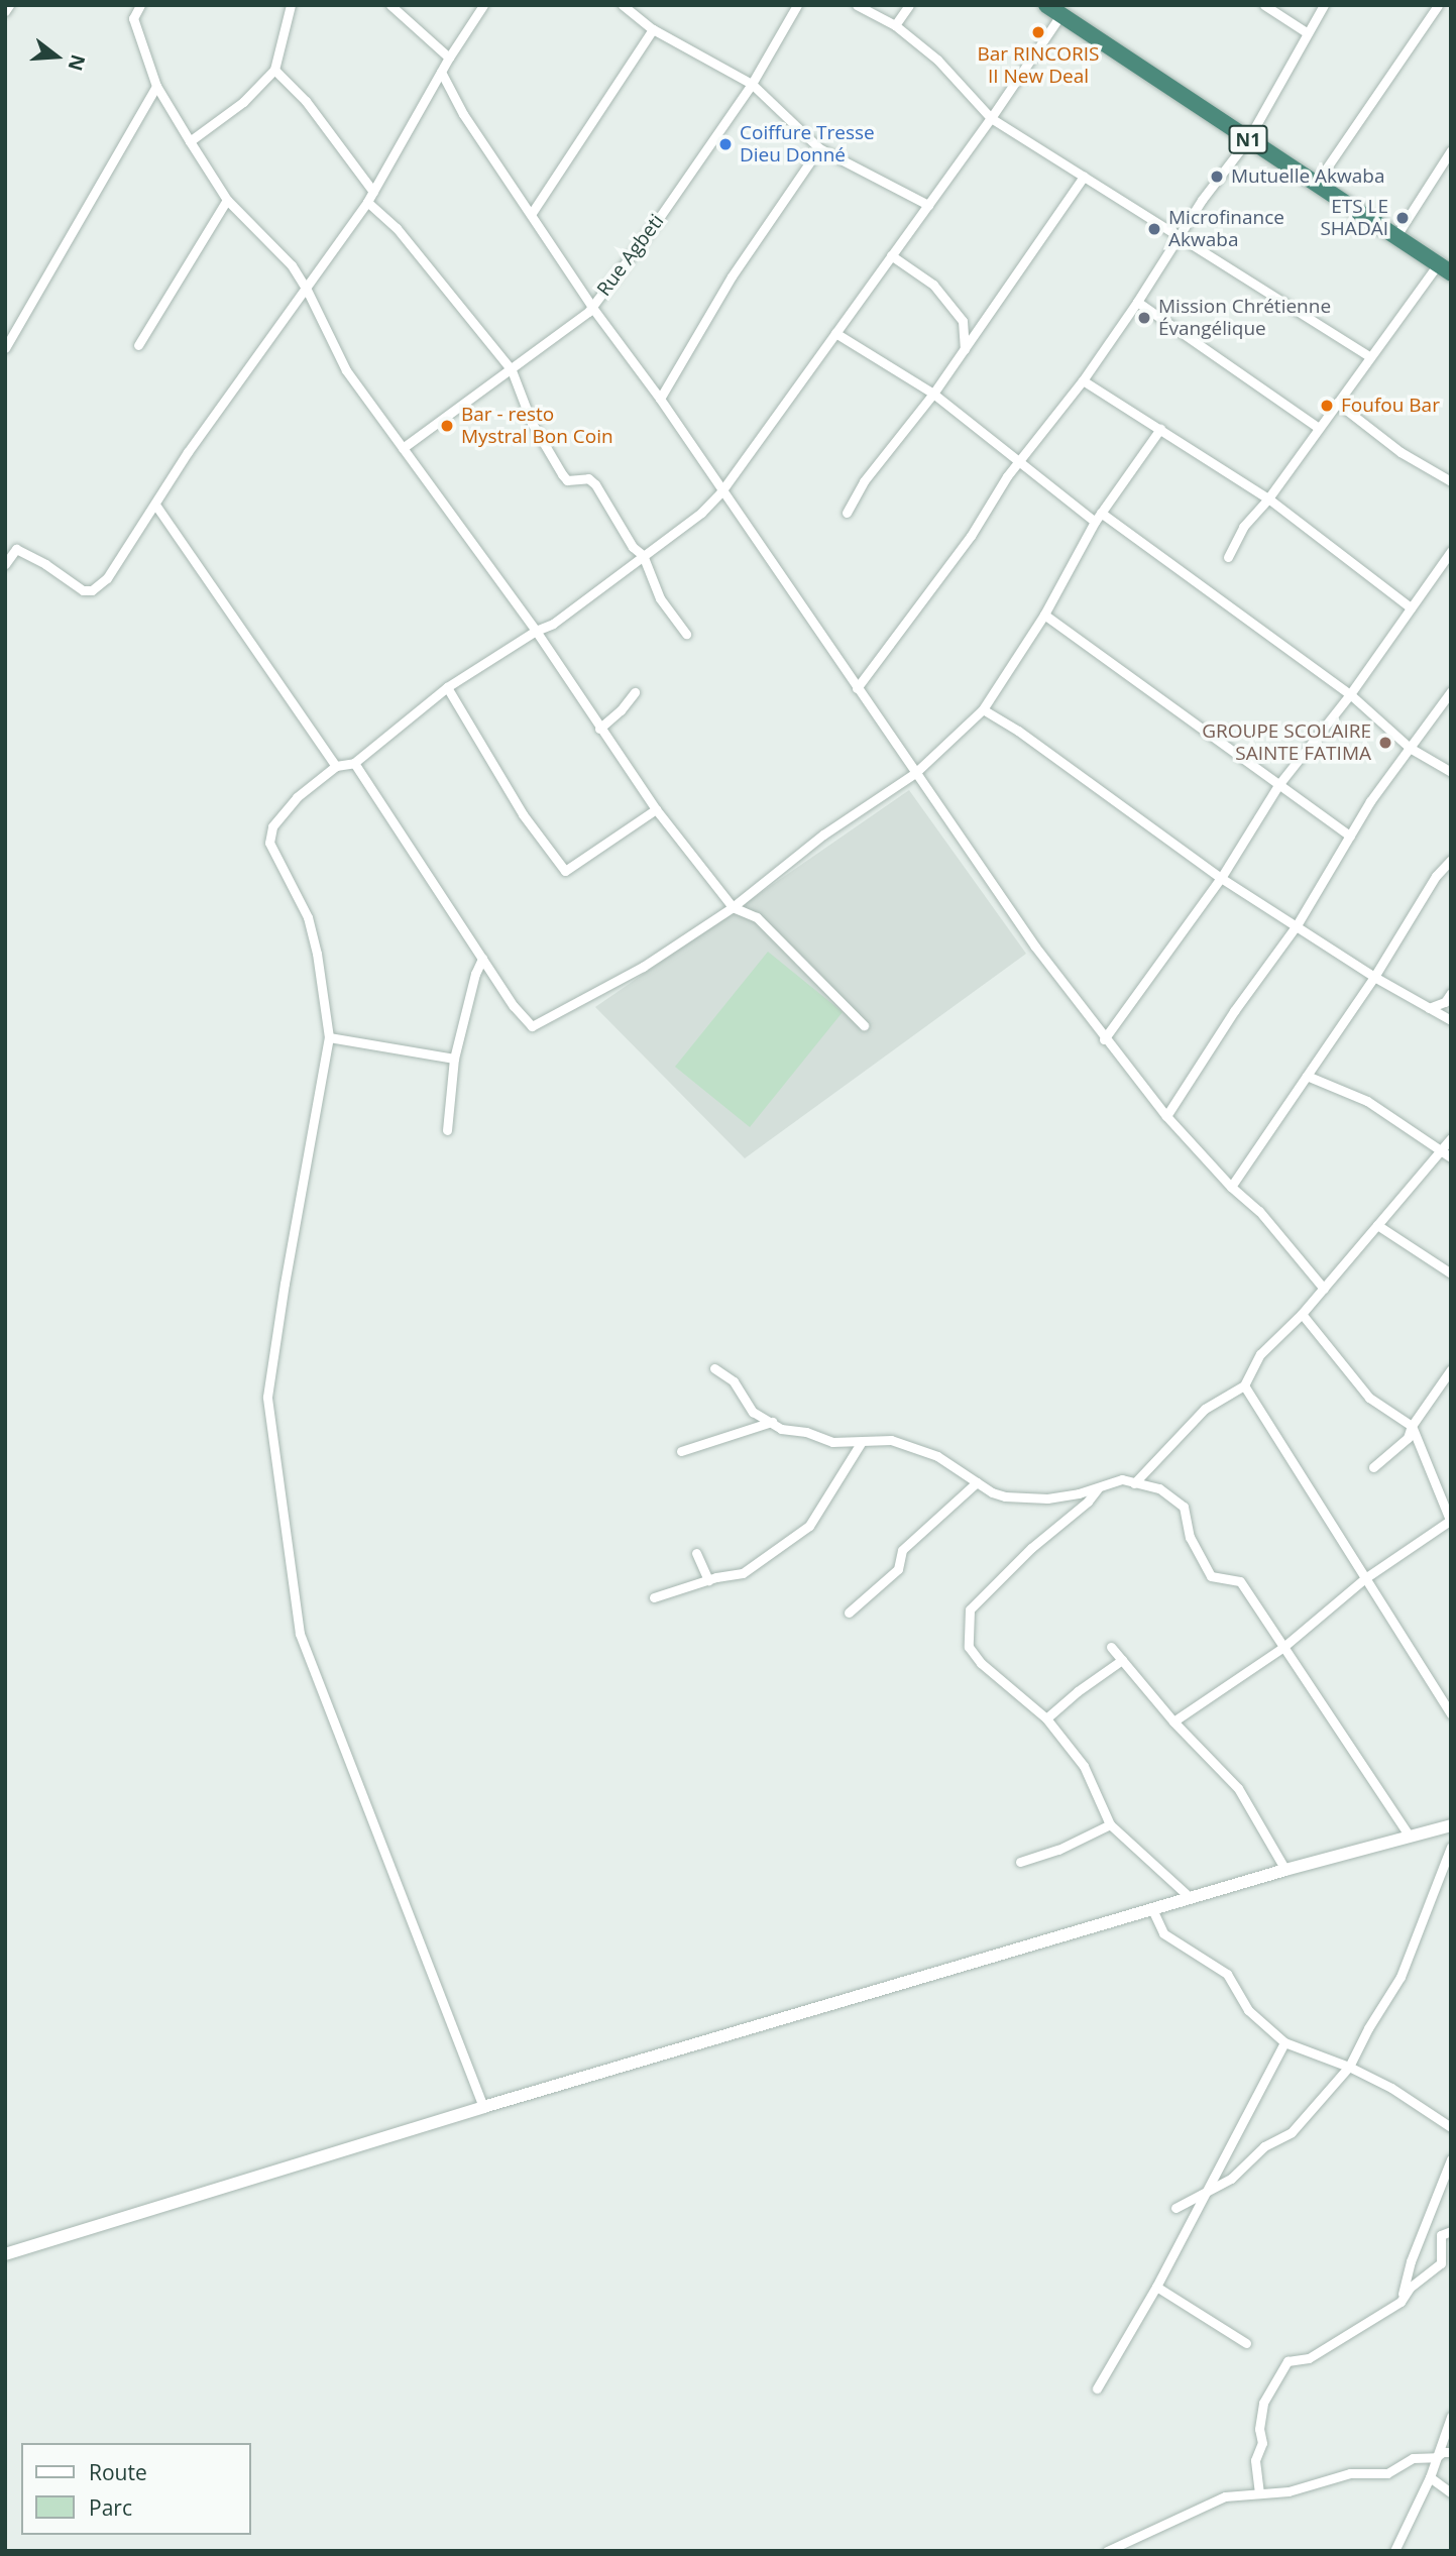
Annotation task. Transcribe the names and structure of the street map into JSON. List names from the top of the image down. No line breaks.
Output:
{"streets":{"highway":["N1"],"street":["Rue Agbeti"]},"places":["Bar RINCORIS II New Deal","Coiffure Tresse Dieu Donné","Mutuelle Akwaba","ETS LE SHADAI","Microfinance Akwaba","Mission Chrétienne Évangélique","Foufou Bar","Bar - resto Mystral Bon Coin","GROUPE SCOLAIRE SAINTE FATIMA"],"legend":["Route","Parc"],"north":"right"}
